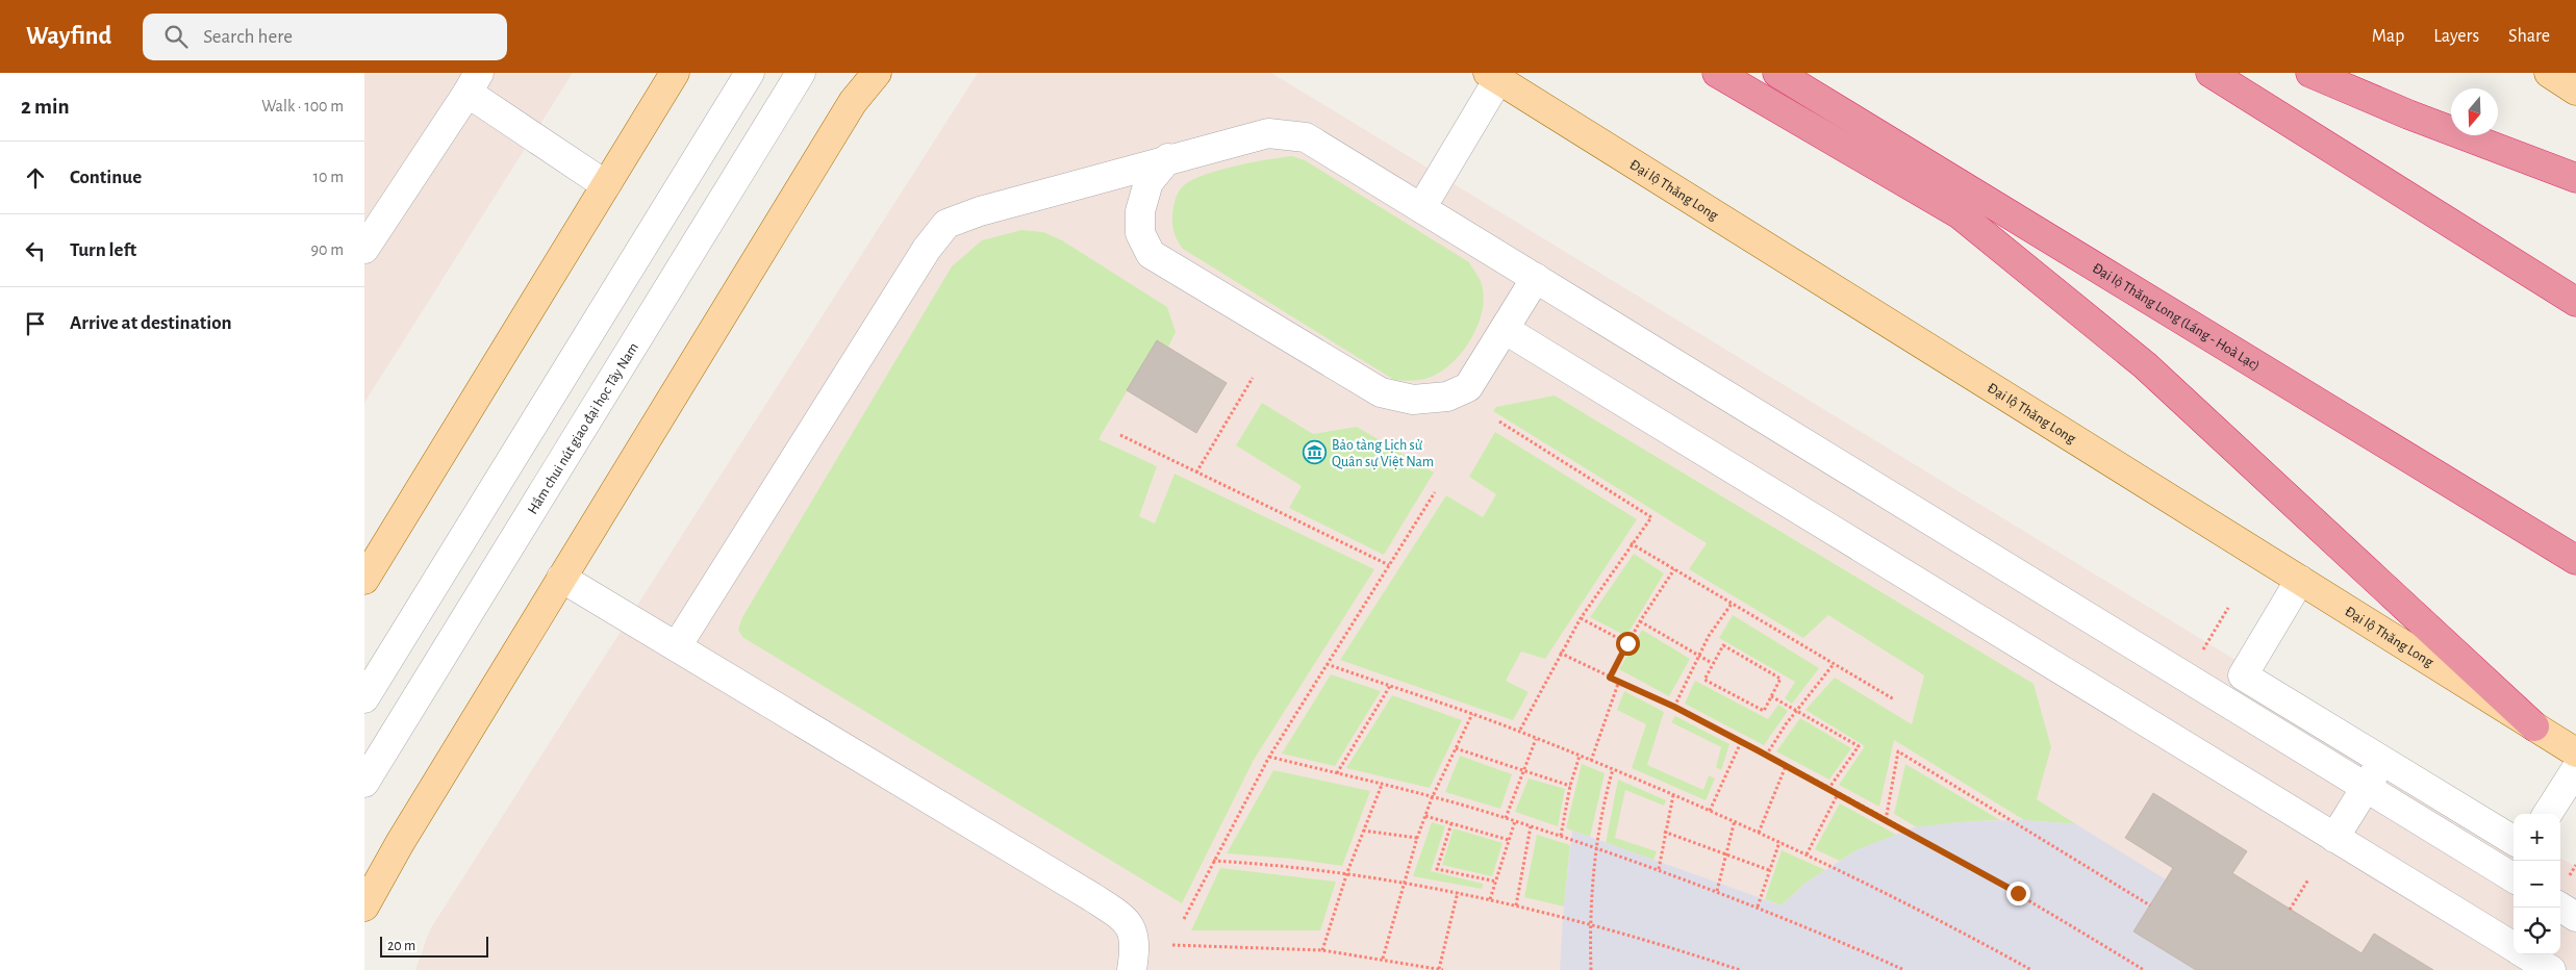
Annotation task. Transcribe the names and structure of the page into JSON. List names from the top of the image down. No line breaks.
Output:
{"streets":{"highway":["Đại lộ Thăng Long (Láng - Hoà Lạc)"],"main road":["Đại lộ Thăng Long"],"street":["Hầm chui nút giao đại học Tây Nam"]},"places":{"museum":["Bảo tàng Lịch sử Quân sự Việt Nam"]},"scale_bar":"20 m","north":"bottom","page":{"header":"Wayfind","search":"Search here","nav":["Map","Layers","Share"],"heading":["2 min","Walk · 100 m"],"list":[["Continue","10 m"],["Turn left","90 m"],"Arrive at destination"],"map_buttons":["+","−"],"scale":"20 m"}}
